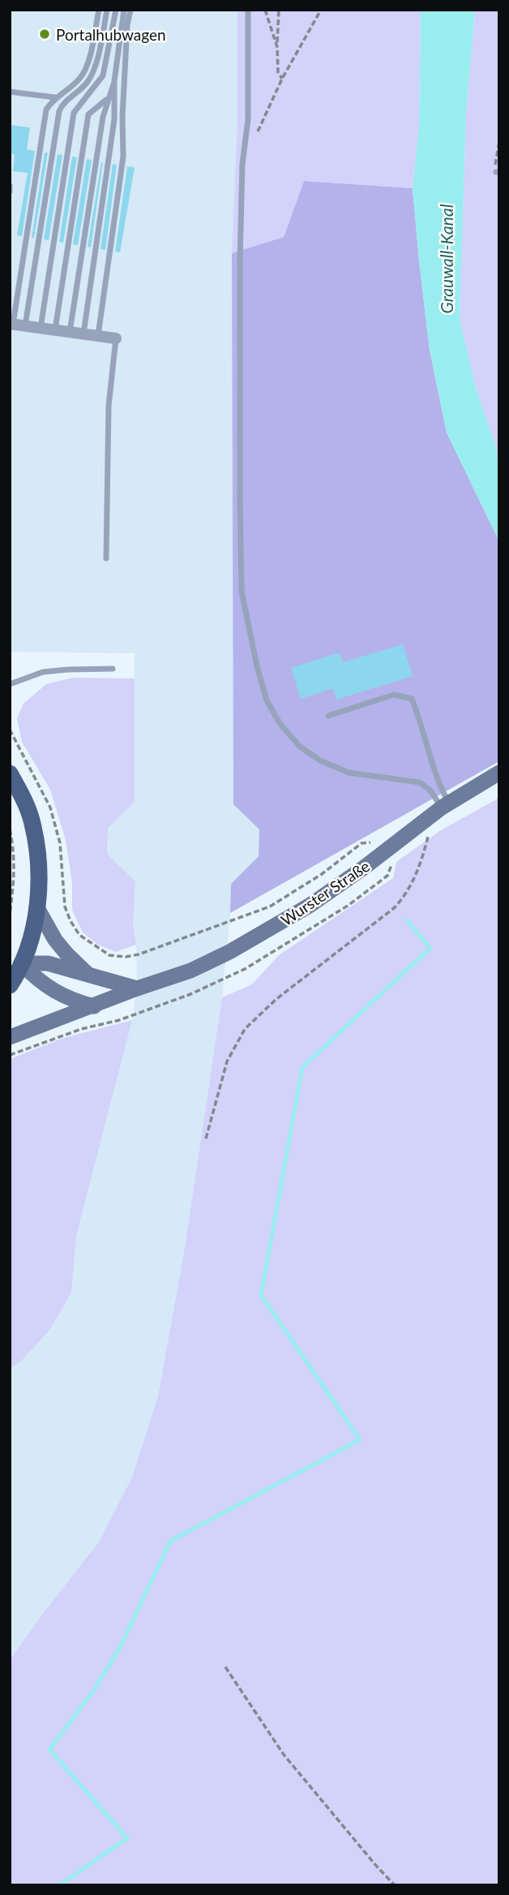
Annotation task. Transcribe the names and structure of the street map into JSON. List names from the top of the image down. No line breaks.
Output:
{"streets":{"main road":["Wurster Straße"]},"water":["Grauwall-Kanal"],"places":["Portalhubwagen"]}
